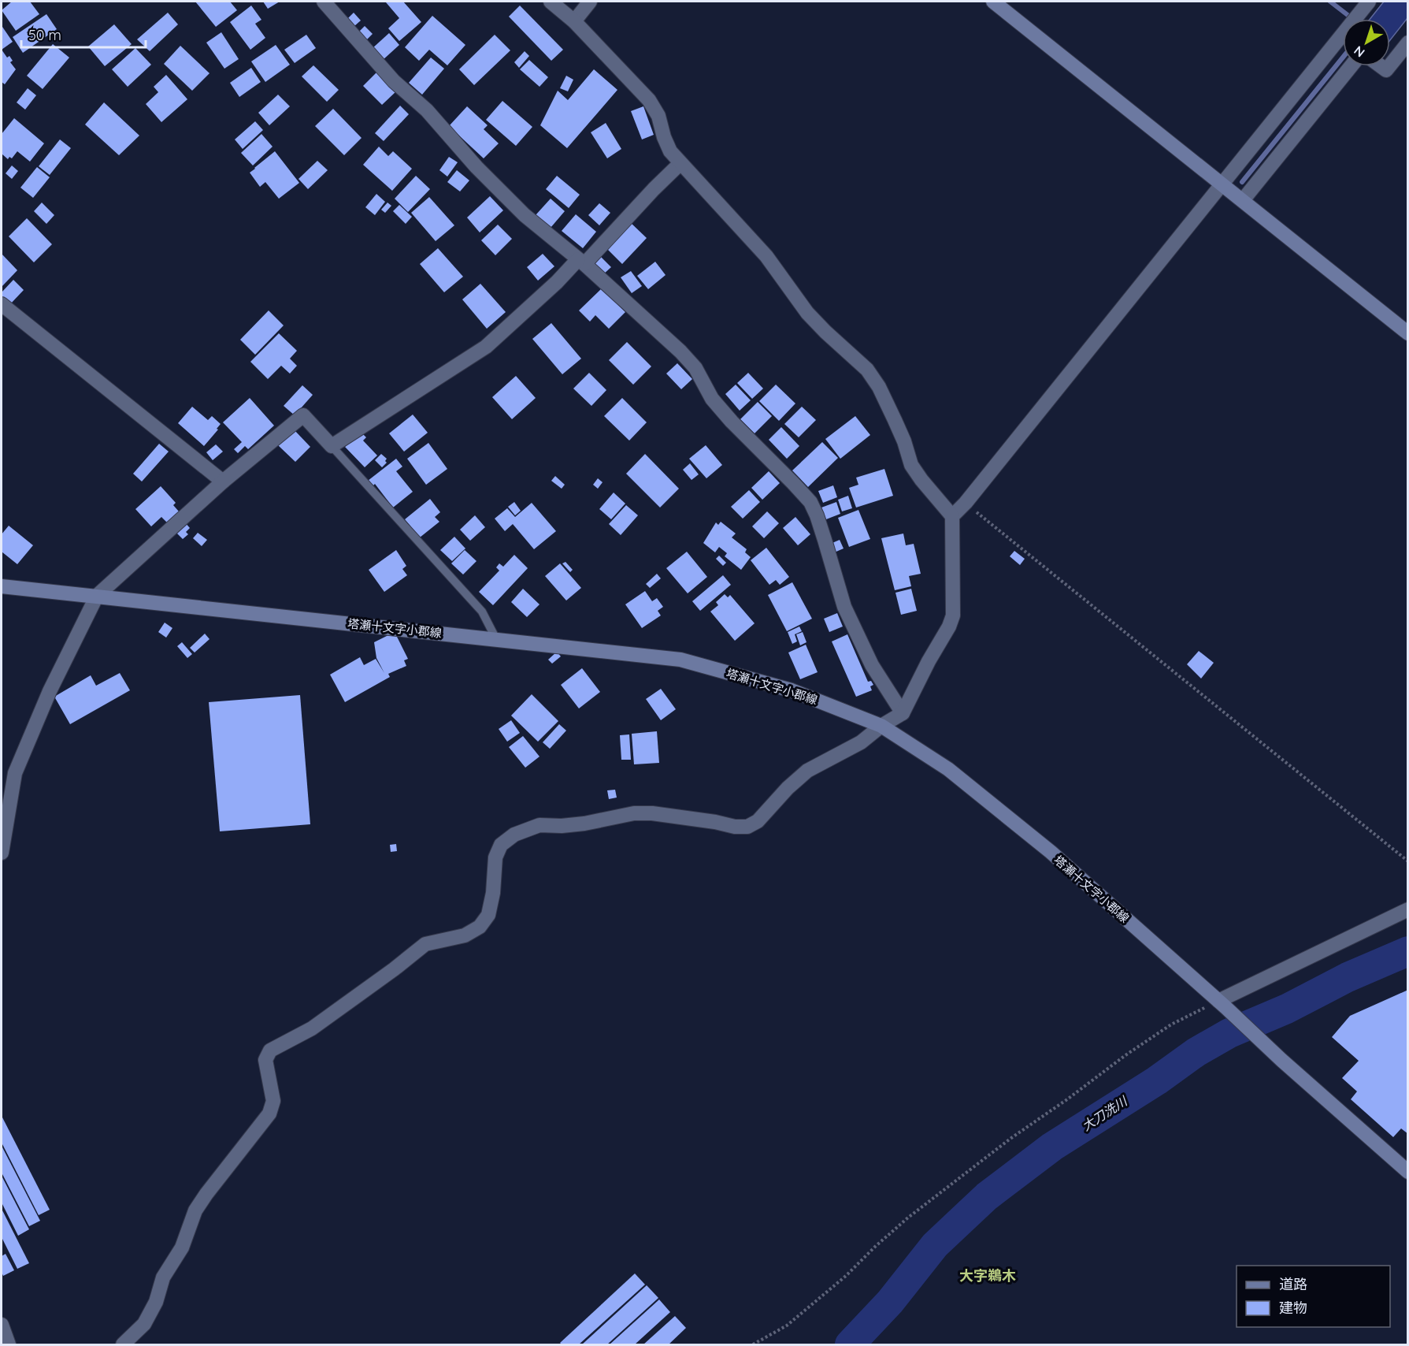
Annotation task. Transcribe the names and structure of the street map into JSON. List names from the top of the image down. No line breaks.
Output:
{"streets":{"main road":["塔瀬十文字小郡線"]},"districts":["大字鵜木"],"water":["大刀洗川"],"legend":["道路","建物"],"scale_bar":"50 m","north":"bottom left"}
